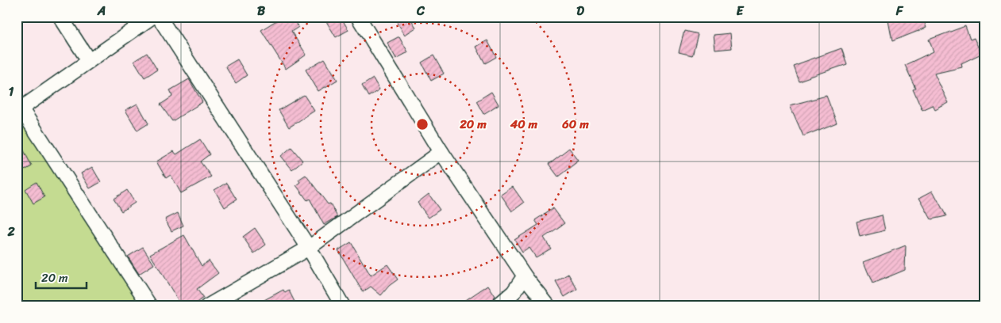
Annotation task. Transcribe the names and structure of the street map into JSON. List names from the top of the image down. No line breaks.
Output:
{"scale_bar":"20 m","grid":{"columns":["A","B","C","D","E","F"],"rows":["1","2"]},"rings":["20 m","40 m","60 m"]}
